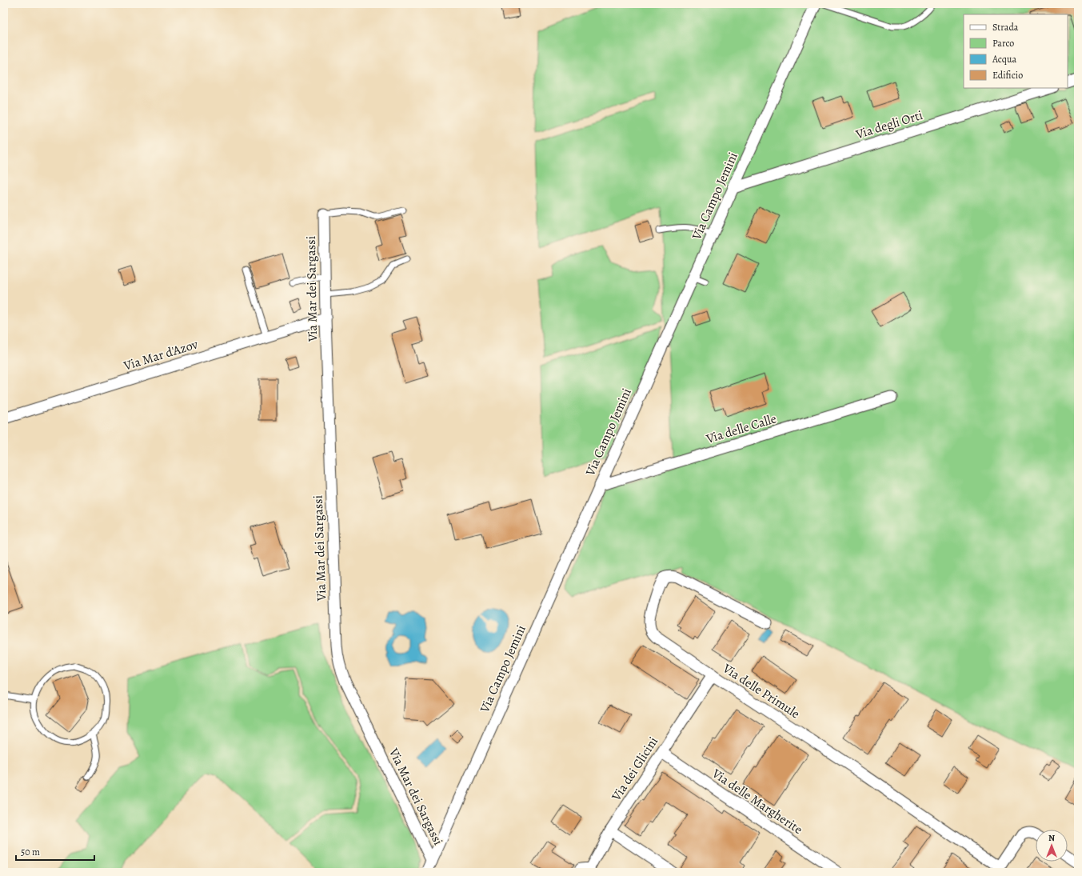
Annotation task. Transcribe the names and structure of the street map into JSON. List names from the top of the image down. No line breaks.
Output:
{"streets":{"street":["Via degli Orti","Via Campo Jemini","Via Mar dei Sargassi","Via Mar d'Azov","Via delle Calle","Via delle Primule","Via dei Glicini","Via delle Margherite"]},"crossings":[["Via degli Orti","Via Campo Jemini"],["Via Campo Jemini","Via Mar dei Sargassi"],["Via Campo Jemini","Via delle Calle"],["Via Mar dei Sargassi","Via Mar d'Azov"],["Via delle Primule","Via dei Glicini"],["Via dei Glicini","Via delle Margherite"]],"legend":["Strada","Parco","Acqua","Edificio"],"scale_bar":"50 m","north":"top"}
